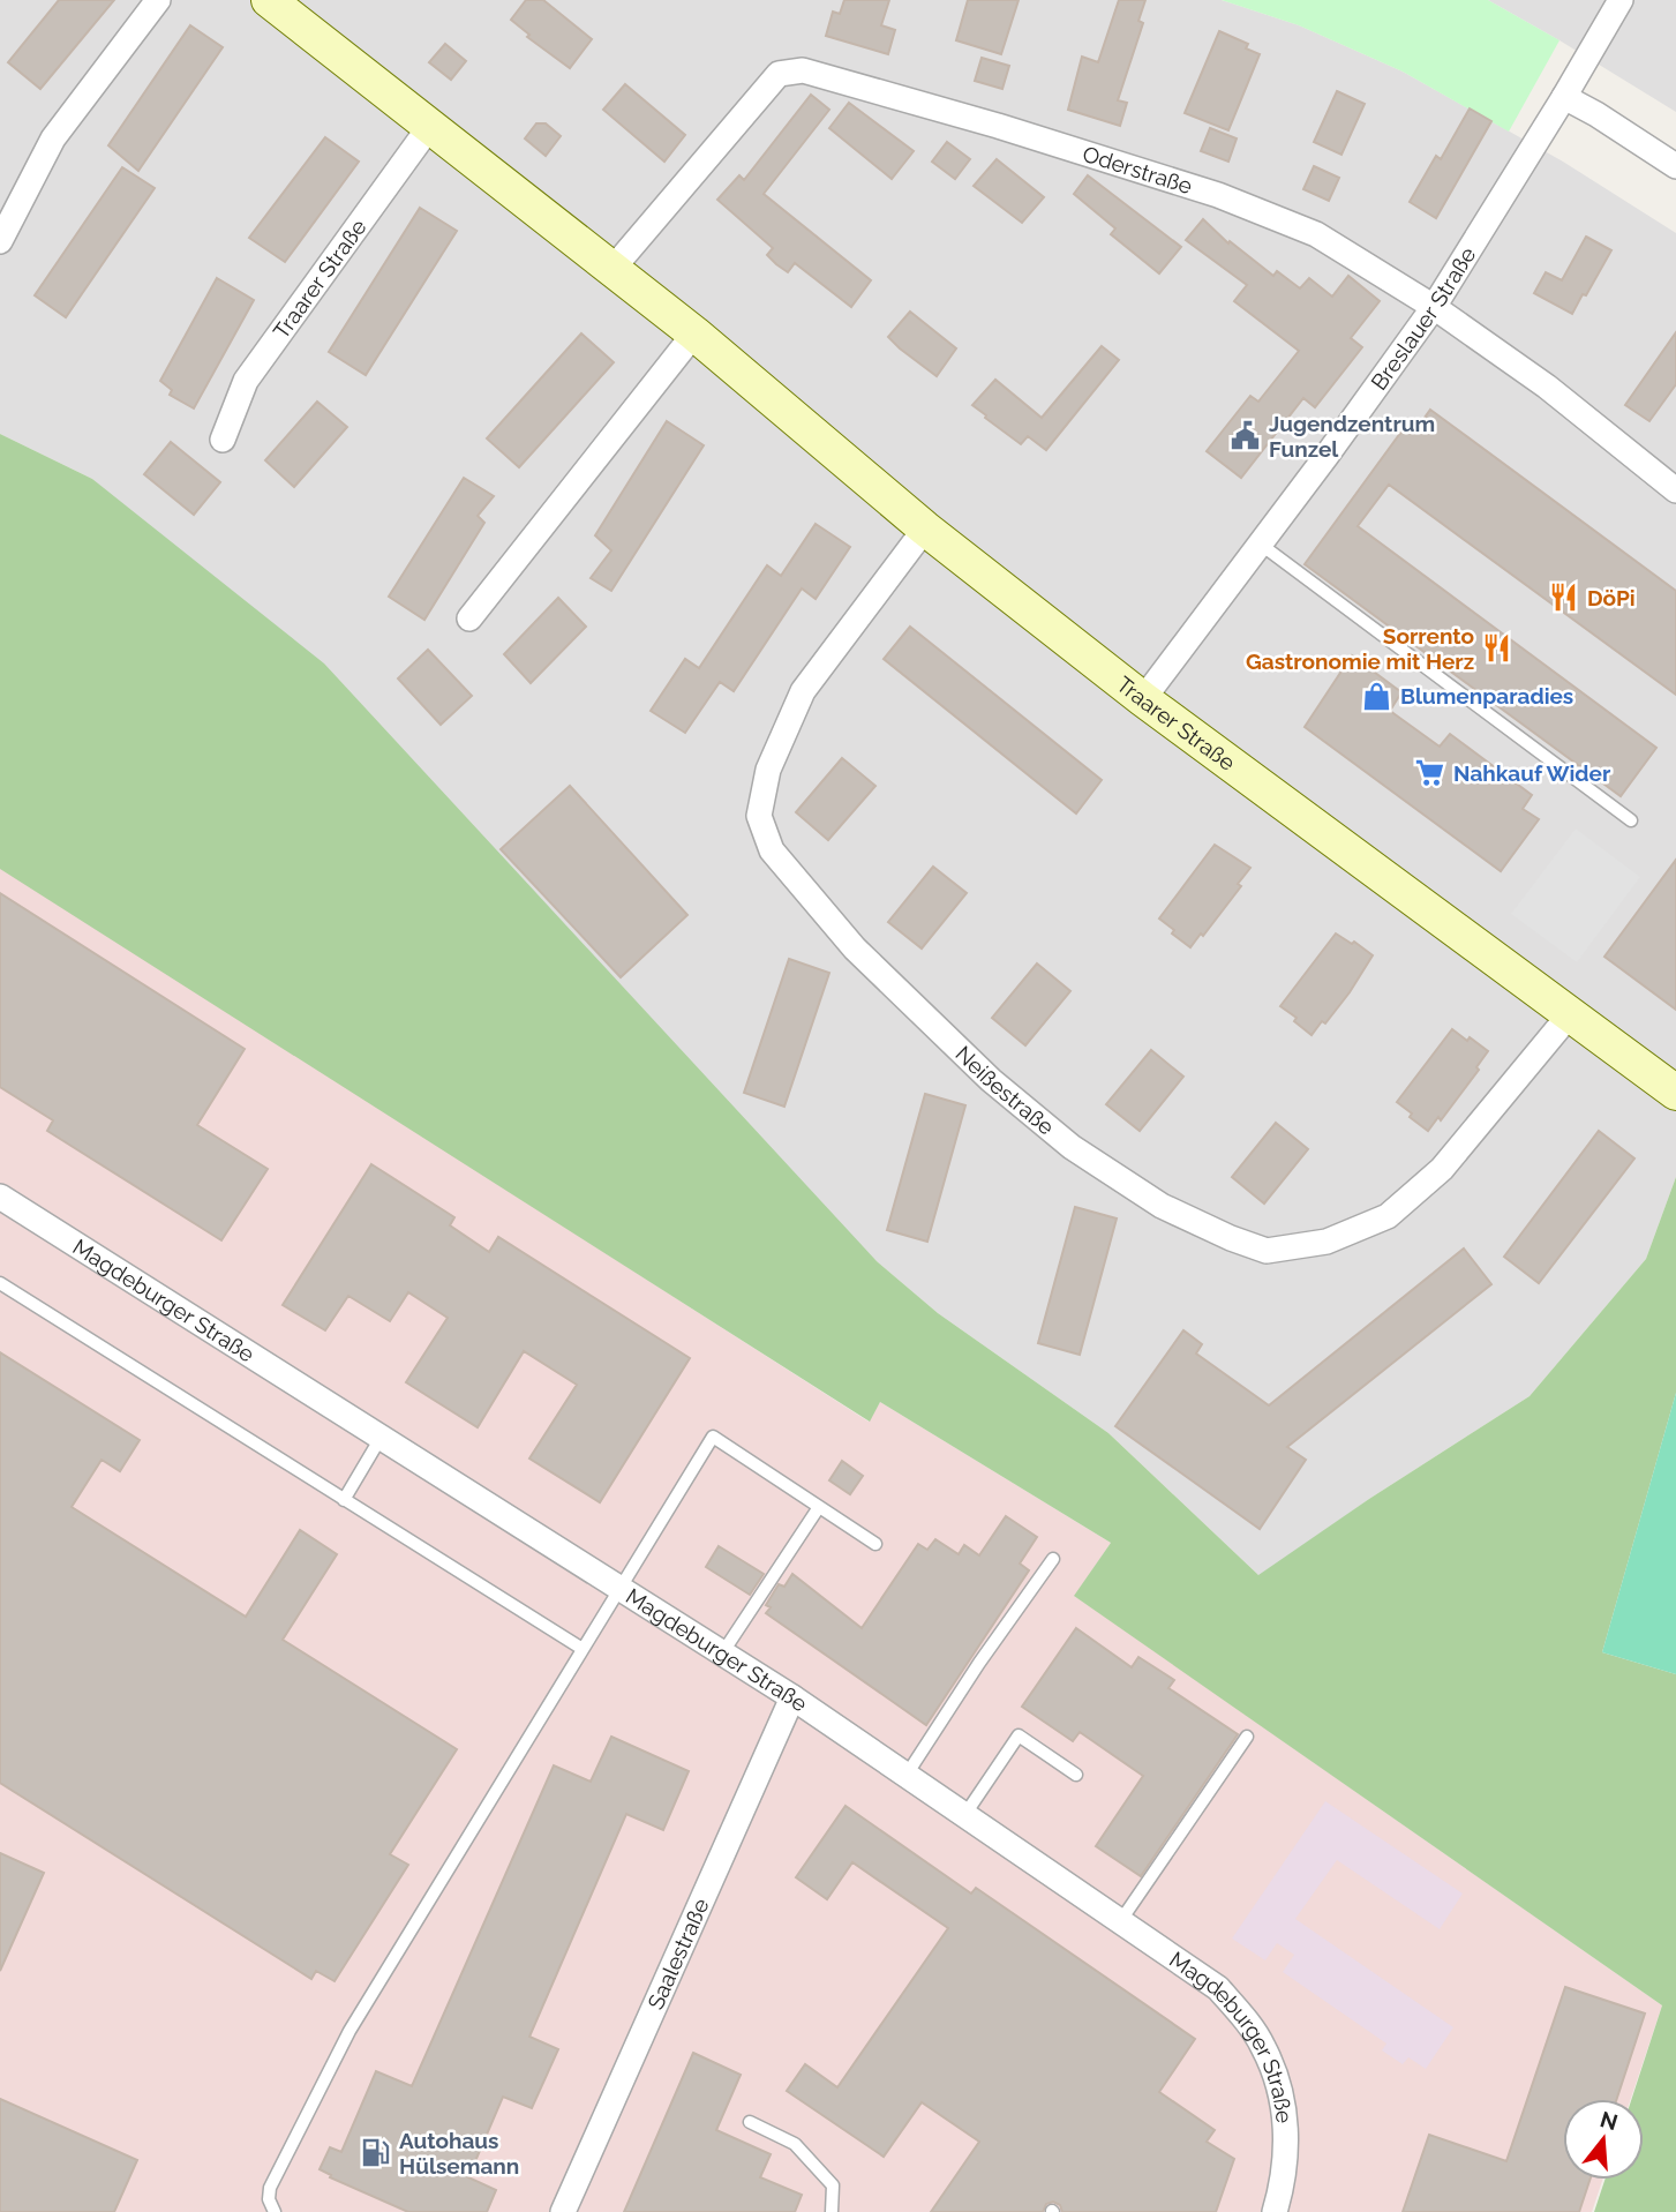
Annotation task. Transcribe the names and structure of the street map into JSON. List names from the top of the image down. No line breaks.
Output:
{"streets":{"street":["Oderstraße","Traarer Straße","Breslauer Straße","Neißestraße","Magdeburger Straße","Saalestraße"]},"crossings":[["Oderstraße","Traarer Straße"],["Oderstraße","Breslauer Straße"],["Traarer Straße","Breslauer Straße"],["Traarer Straße","Neißestraße"],["Magdeburger Straße","Saalestraße"]],"places":{"public building":["Jugendzentrum Funzel"],"restaurant":["DöPi","Sorrento Gastronomie mit Herz"],"shop":["Blumenparadies"],"supermarket":["Nahkauf Wider"],"fuel station":["Autohaus Hülsemann"]},"north":"top"}
